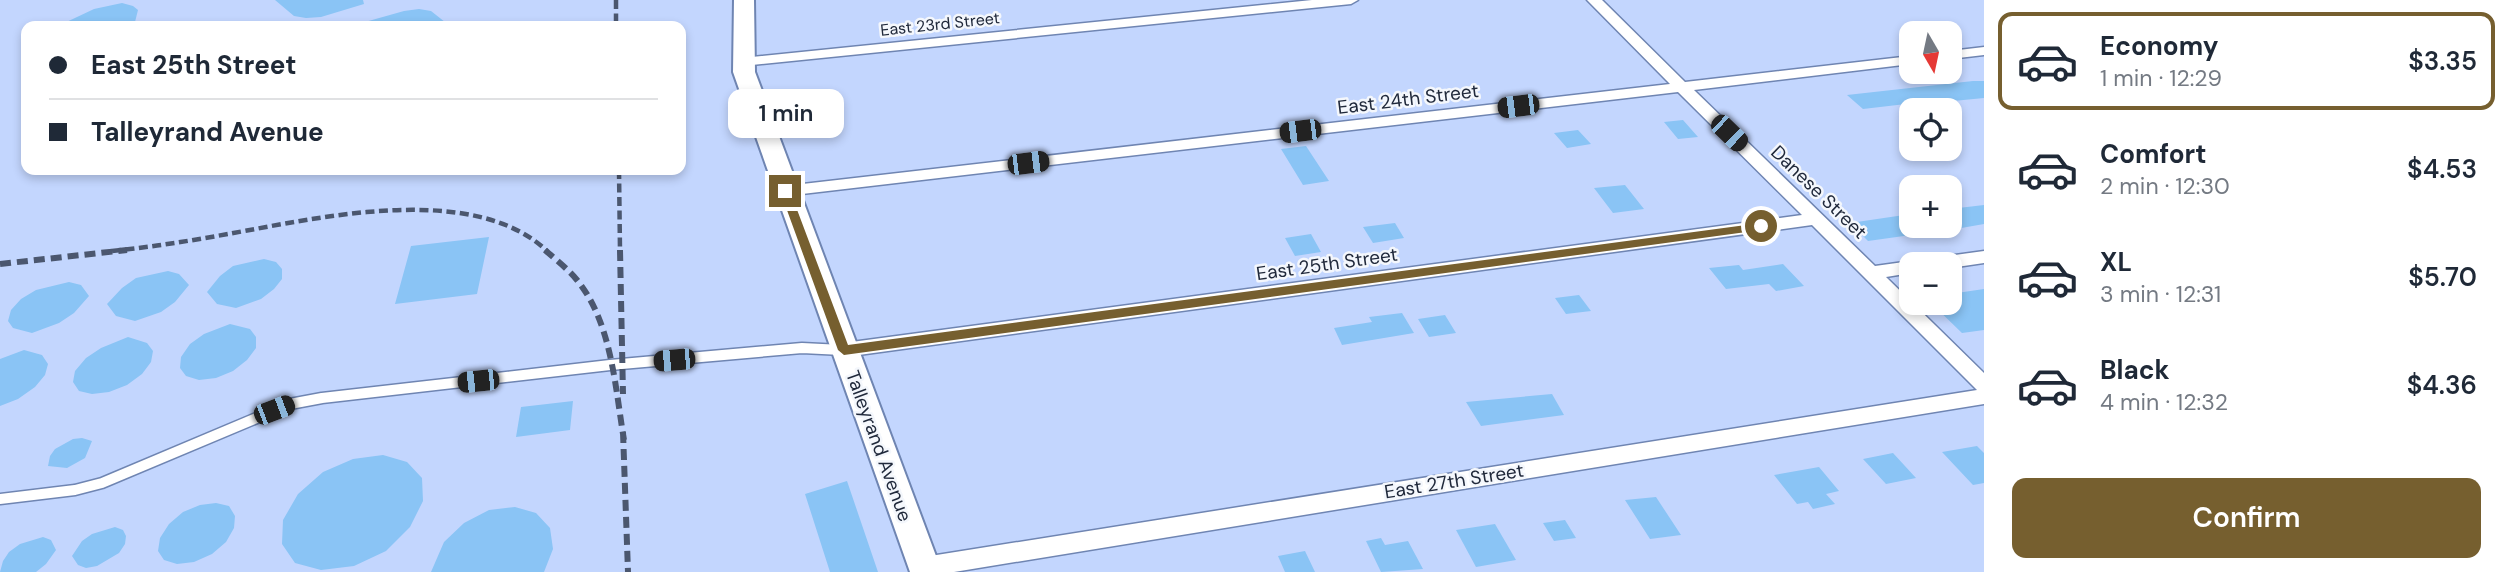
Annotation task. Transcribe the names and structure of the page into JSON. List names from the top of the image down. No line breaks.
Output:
{"streets":{"street":["East 23rd Street","East 24th Street","Danese Street","East 25th Street","Talleyrand Avenue","East 27th Street"]},"crossings":[["East 23rd Street","Talleyrand Avenue"],["East 24th Street","Danese Street"],["East 24th Street","Talleyrand Avenue"],["Danese Street","East 25th Street"],["East 25th Street","Talleyrand Avenue"],["Talleyrand Avenue","East 27th Street"]],"north":"bottom","page":{"list":[{"name":"Economy","note":"1 min · 12:29","value":"$3.35"},{"name":"Comfort","note":"2 min · 12:30","value":"$4.53"},{"name":"XL","note":"3 min · 12:31","value":"$5.70"},{"name":"Black","note":"4 min · 12:32","value":"$4.36"}],"map_buttons":["+","−"],"banner":["East 25th Street","Talleyrand Avenue"],"bubble":"1 min","buttons":"Confirm"}}
